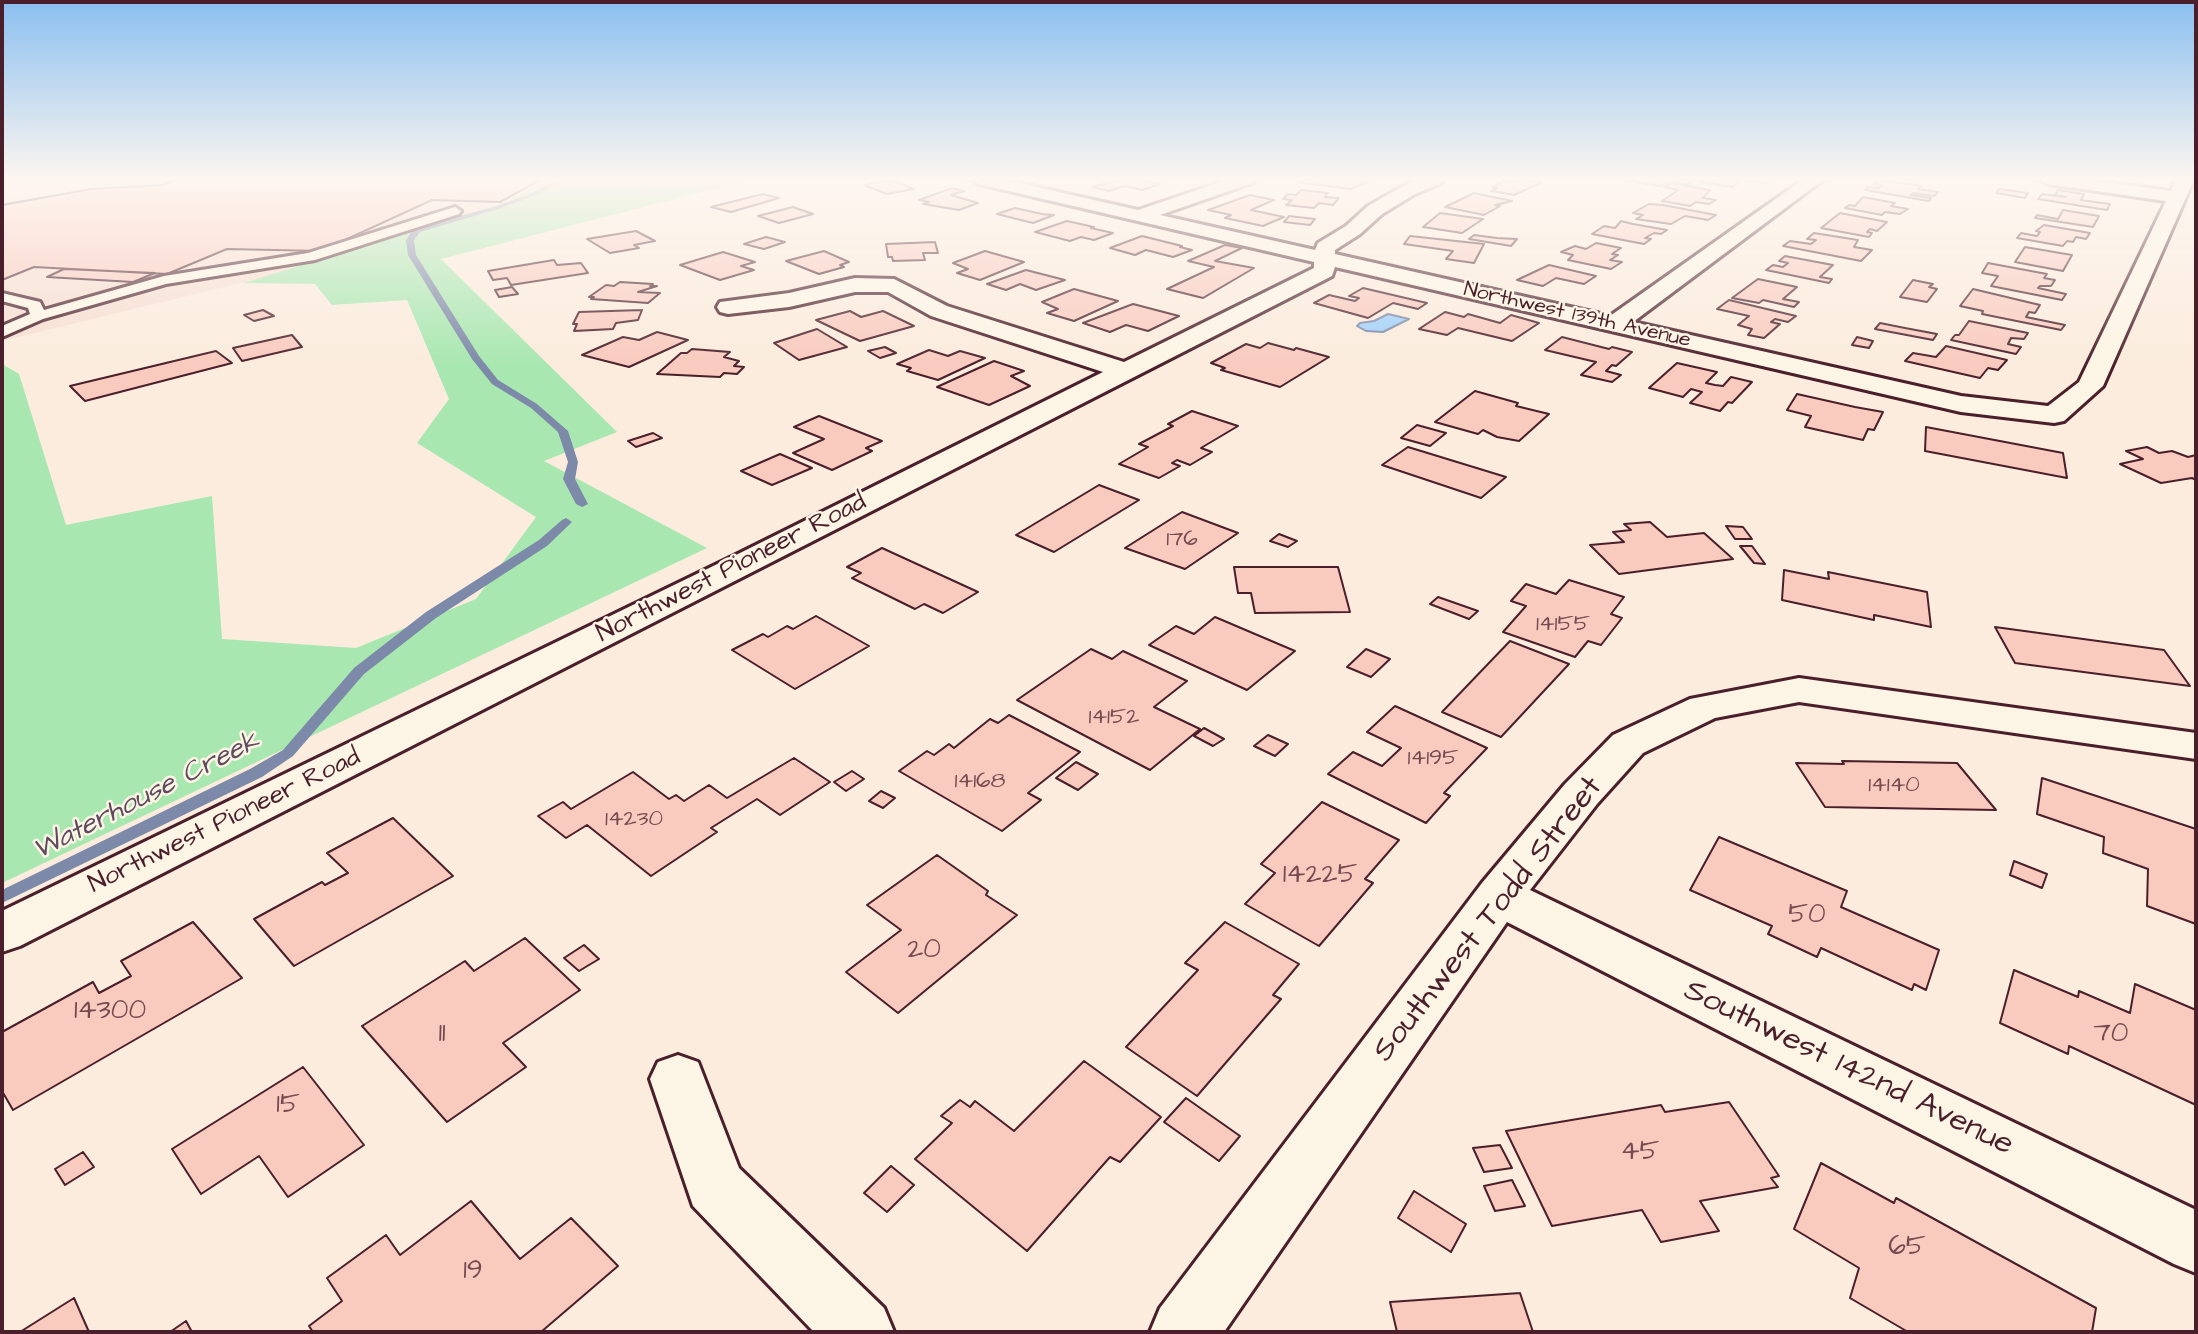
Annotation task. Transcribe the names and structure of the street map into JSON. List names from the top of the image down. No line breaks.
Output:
{"streets":{"street":["Northwest 139th Avenue","Northwest Pioneer Road","Southwest Todd Street","Southwest 142nd Avenue"]},"crossings":[["Northwest 139th Avenue","Northwest Pioneer Road"],["Southwest Todd Street","Southwest 142nd Avenue"]],"water":["Waterhouse Creek"],"house_numbers":["176","14155","14152","14195","14168","14140","14230","14225","50","20","14300","11","70","15","45","65","19"]}
